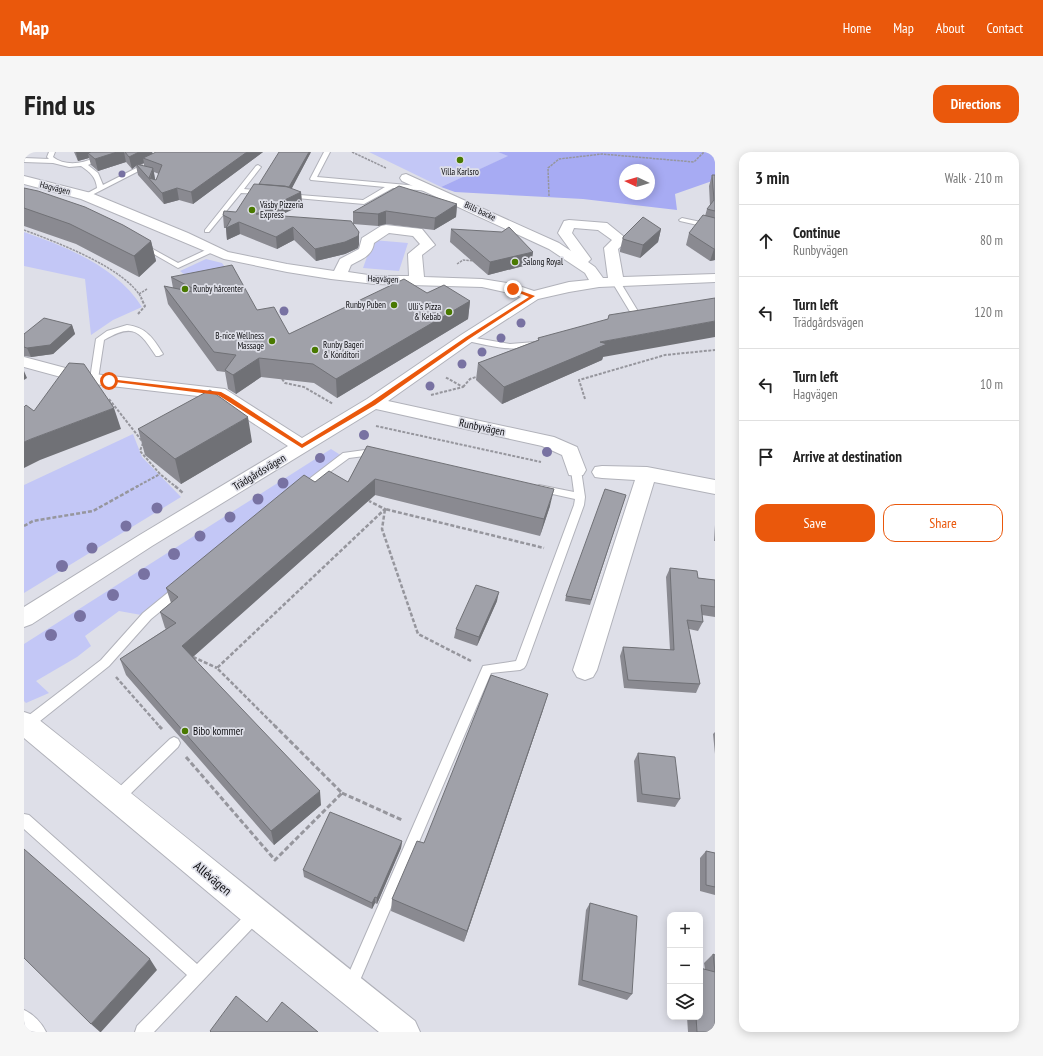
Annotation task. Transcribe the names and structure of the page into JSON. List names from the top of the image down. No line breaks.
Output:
{"streets":{"street":["Hagvägen","Bills backe","Runbyvägen","Trädgårdsvägen","Allévägen"]},"crossings":[["Hagvägen","Trädgårdsvägen"],["Runbyvägen","Trädgårdsvägen"]],"places":["Villa Karlsro","Väsby Pizzeria Express","Salong Royal","Runby hårcenter","Runby Puben","Ulli's Pizza & Kebab","B-nice Wellness Massage","Runby Bageri & Konditori","Bibo kommer"],"north":"left","page":{"header":"Map","nav":["Home","Map","About","Contact"],"buttons":["Directions",["Save","Share"]],"title":"Find us","heading":["3 min","Walk · 210 m"],"list":[["Continue","Runbyvägen","80 m"],["Turn left","Trädgårdsvägen","120 m"],["Turn left","Hagvägen","10 m"],"Arrive at destination"],"map_buttons":["+","−"]}}
